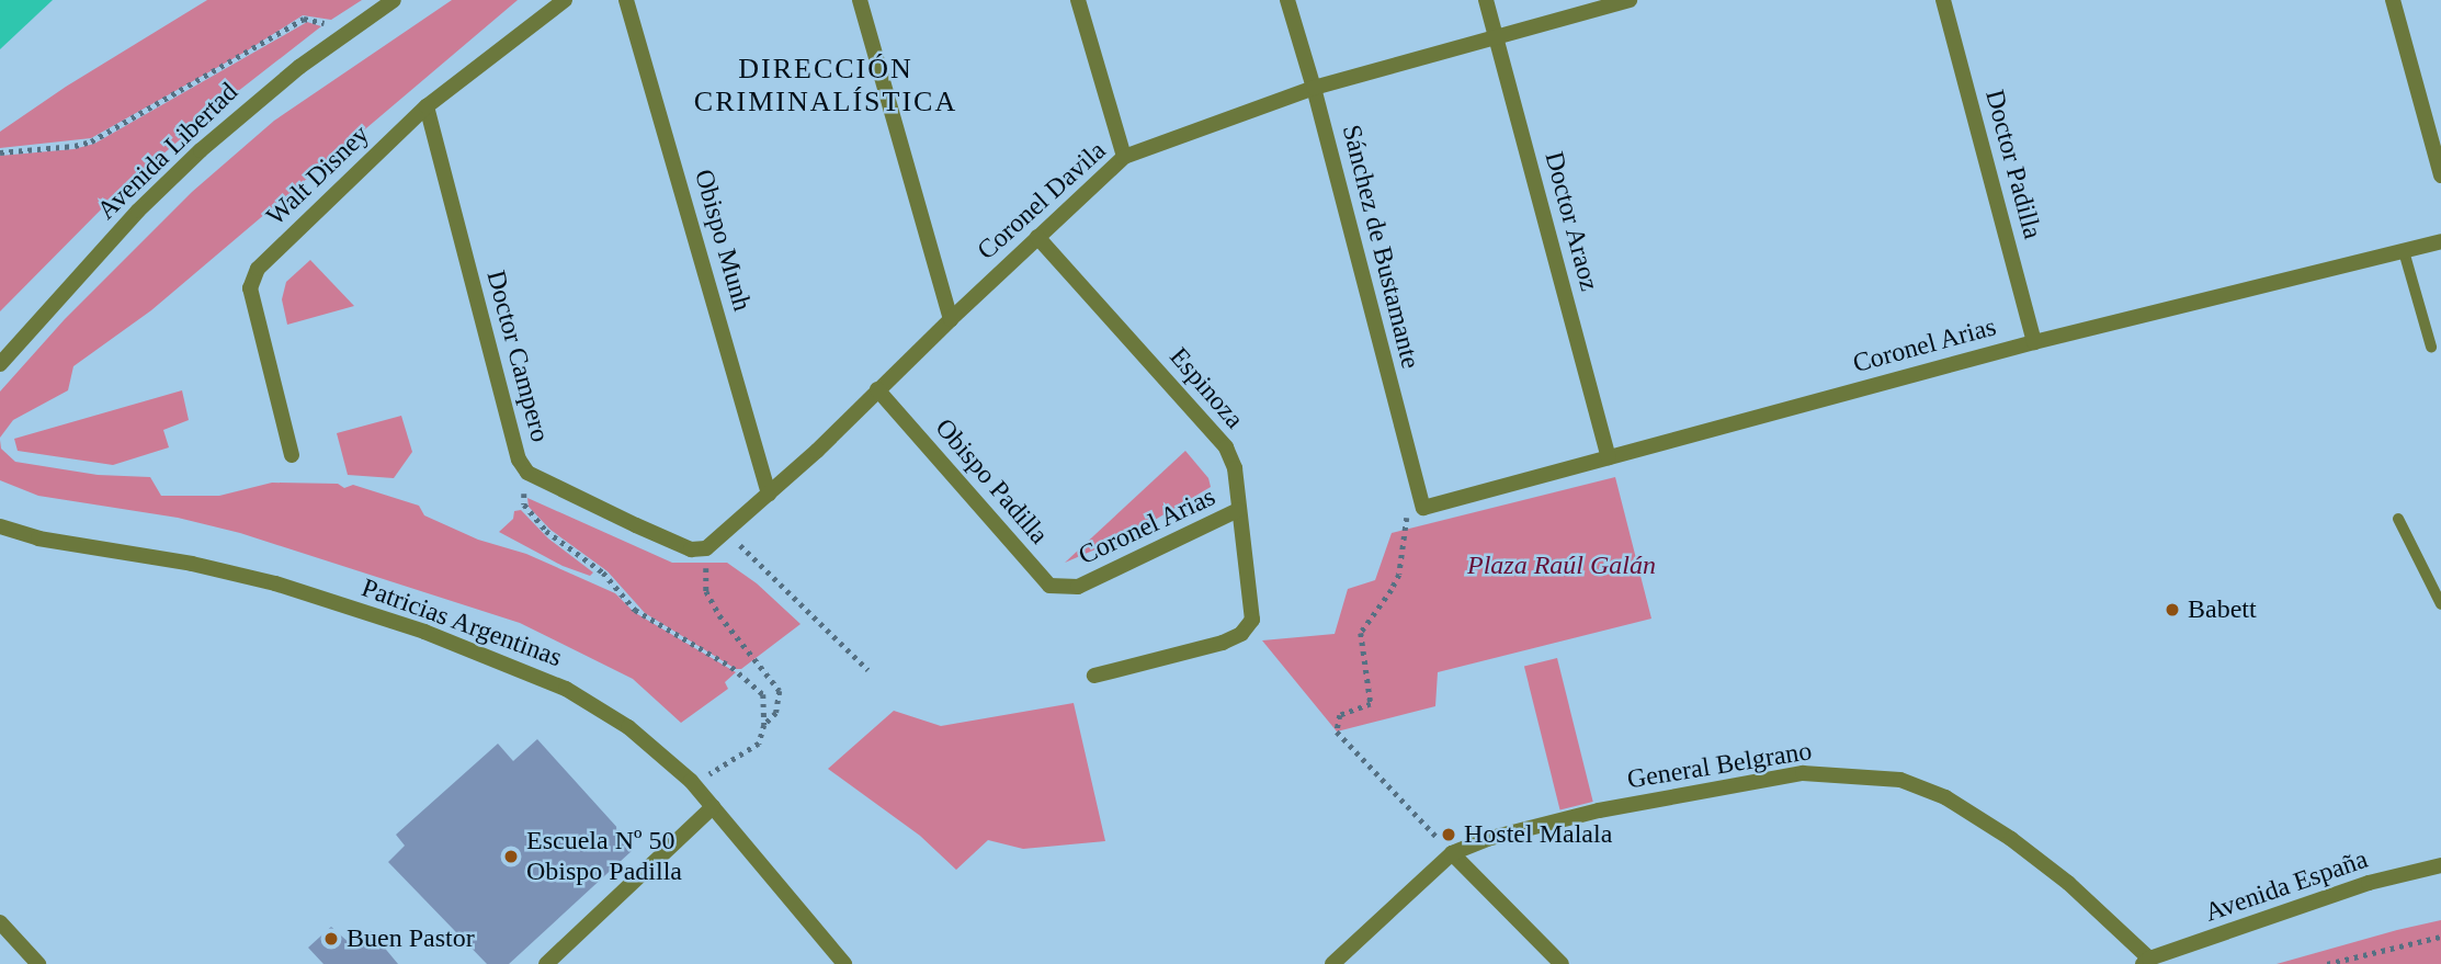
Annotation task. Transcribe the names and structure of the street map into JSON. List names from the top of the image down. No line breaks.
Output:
{"streets":{"street":["Avenida Libertad","Doctor Padilla","Walt Disney","Coronel Davila","Doctor Araoz","Obispo Munh","Sánchez de Bustamante","Coronel Arias","Doctor Campero","Espinoza","Obispo Padilla","Patricias Argentinas","General Belgrano","Avenida España"]},"crossings":[["Doctor Padilla","Coronel Arias"],["Walt Disney","Doctor Campero"],["Coronel Davila","Doctor Araoz"],["Coronel Davila","Obispo Munh"],["Coronel Davila","Sánchez de Bustamante"],["Coronel Davila","Doctor Campero"],["Coronel Davila","Espinoza"],["Coronel Davila","Obispo Padilla"],["Doctor Araoz","Coronel Arias"],["Sánchez de Bustamante","Coronel Arias"],["Coronel Arias","Espinoza"],["Coronel Arias","Obispo Padilla"],["General Belgrano","Avenida España"]],"districts":["DIRECCIÓN CRIMINALÍSTICA"],"parks":["Plaza Raúl Galán"],"places":["Babett","Hostel Malala","Escuela Nº 50 Obispo Padilla","Buen Pastor"]}
